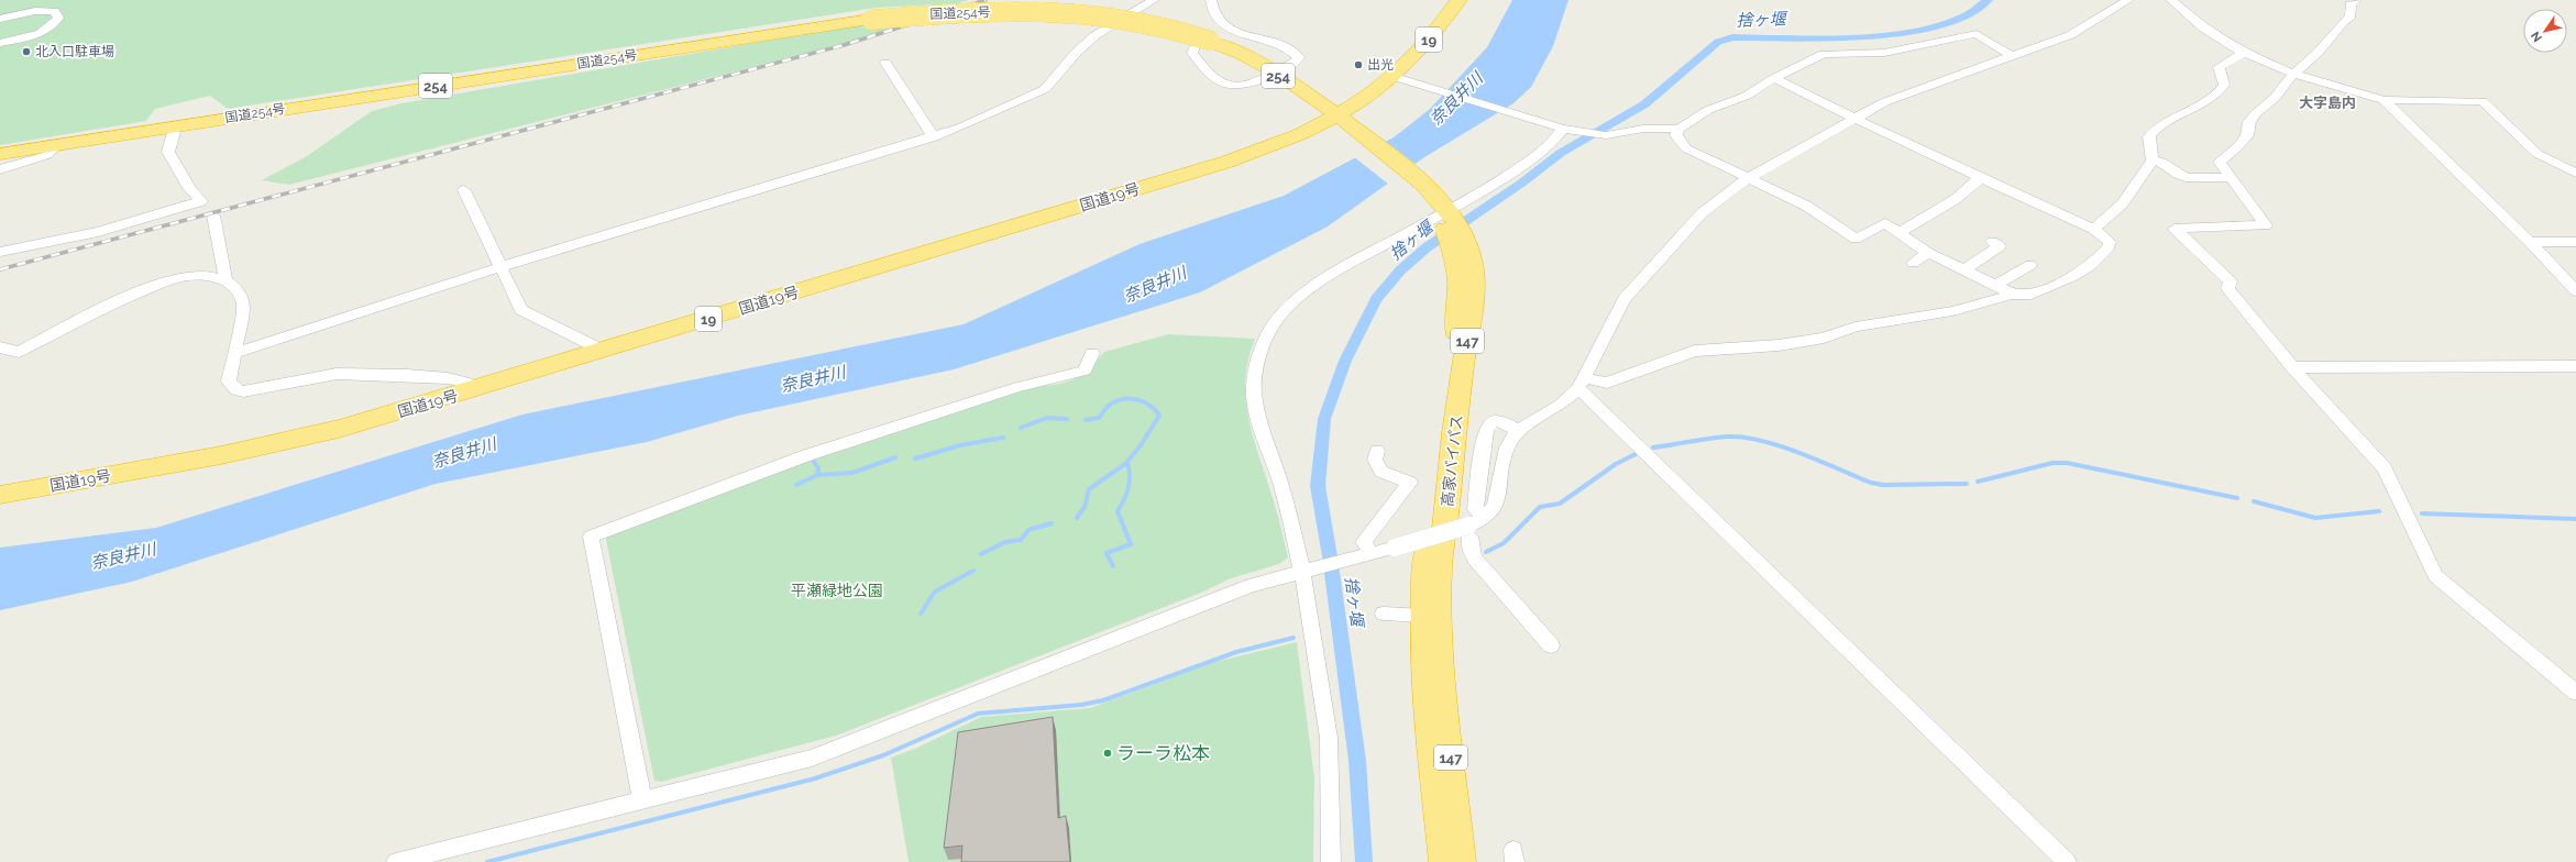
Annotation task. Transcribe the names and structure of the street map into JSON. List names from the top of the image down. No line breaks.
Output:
{"streets":{"highway":["国道254号","19","254","国道19号","147","高家バイパス"]},"crossings":[["国道254号","国道19号"],["国道254号","高家バイパス"],["国道19号","高家バイパス"]],"districts":["大字島内"],"water":["捨ヶ堰","奈良井川"],"parks":["平瀬緑地公園"],"places":["北入口駐車場","出光","ラーラ松本"],"north":"bottom left"}
